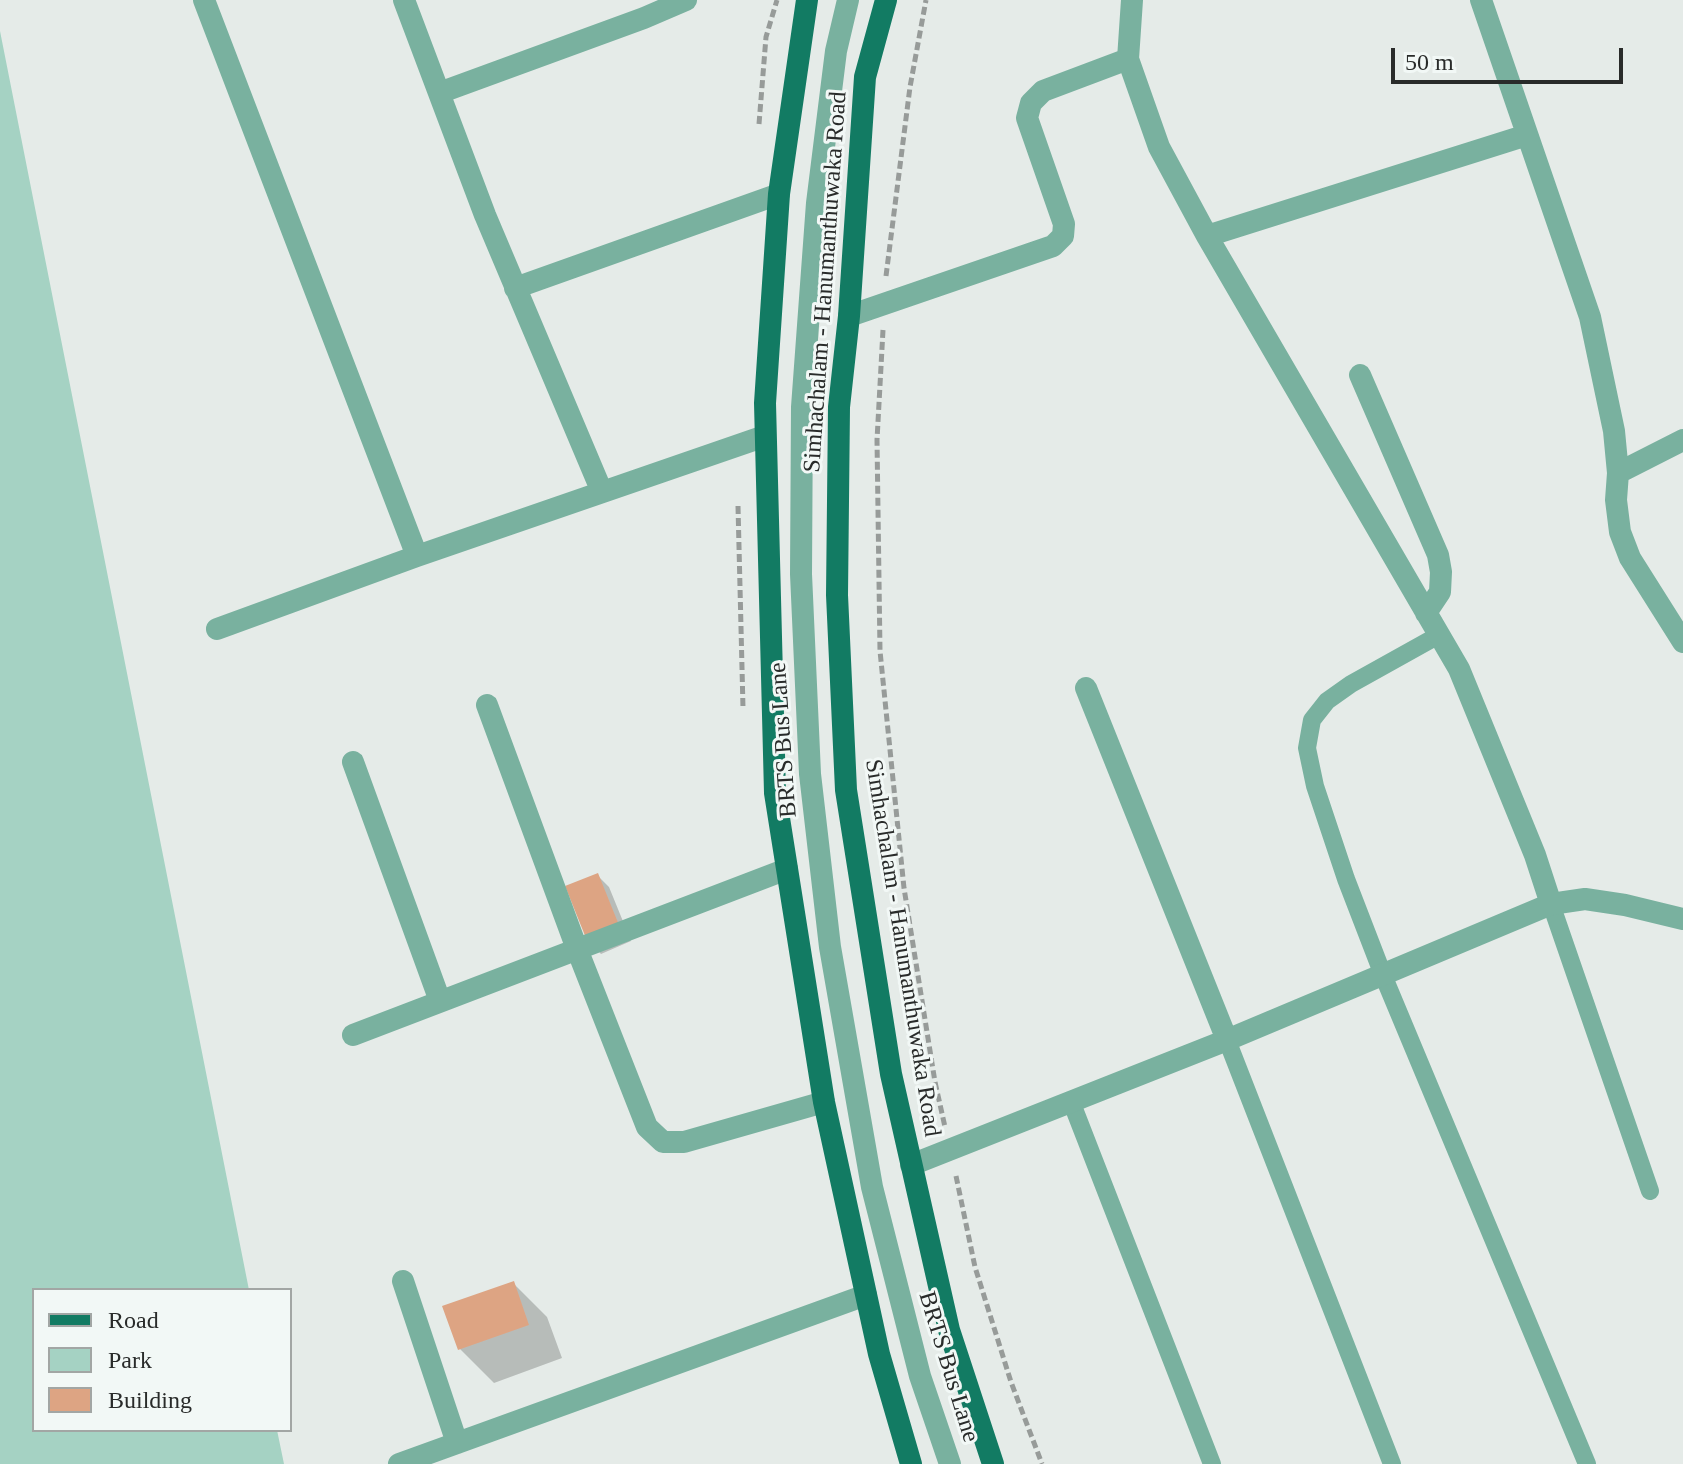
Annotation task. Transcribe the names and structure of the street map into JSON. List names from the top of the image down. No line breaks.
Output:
{"streets":{"main road":["Simhachalam - Hanumanthuwaka Road"],"street":["BRTS Bus Lane"]},"legend":["Road","Park","Building"],"scale_bar":"50 m"}
